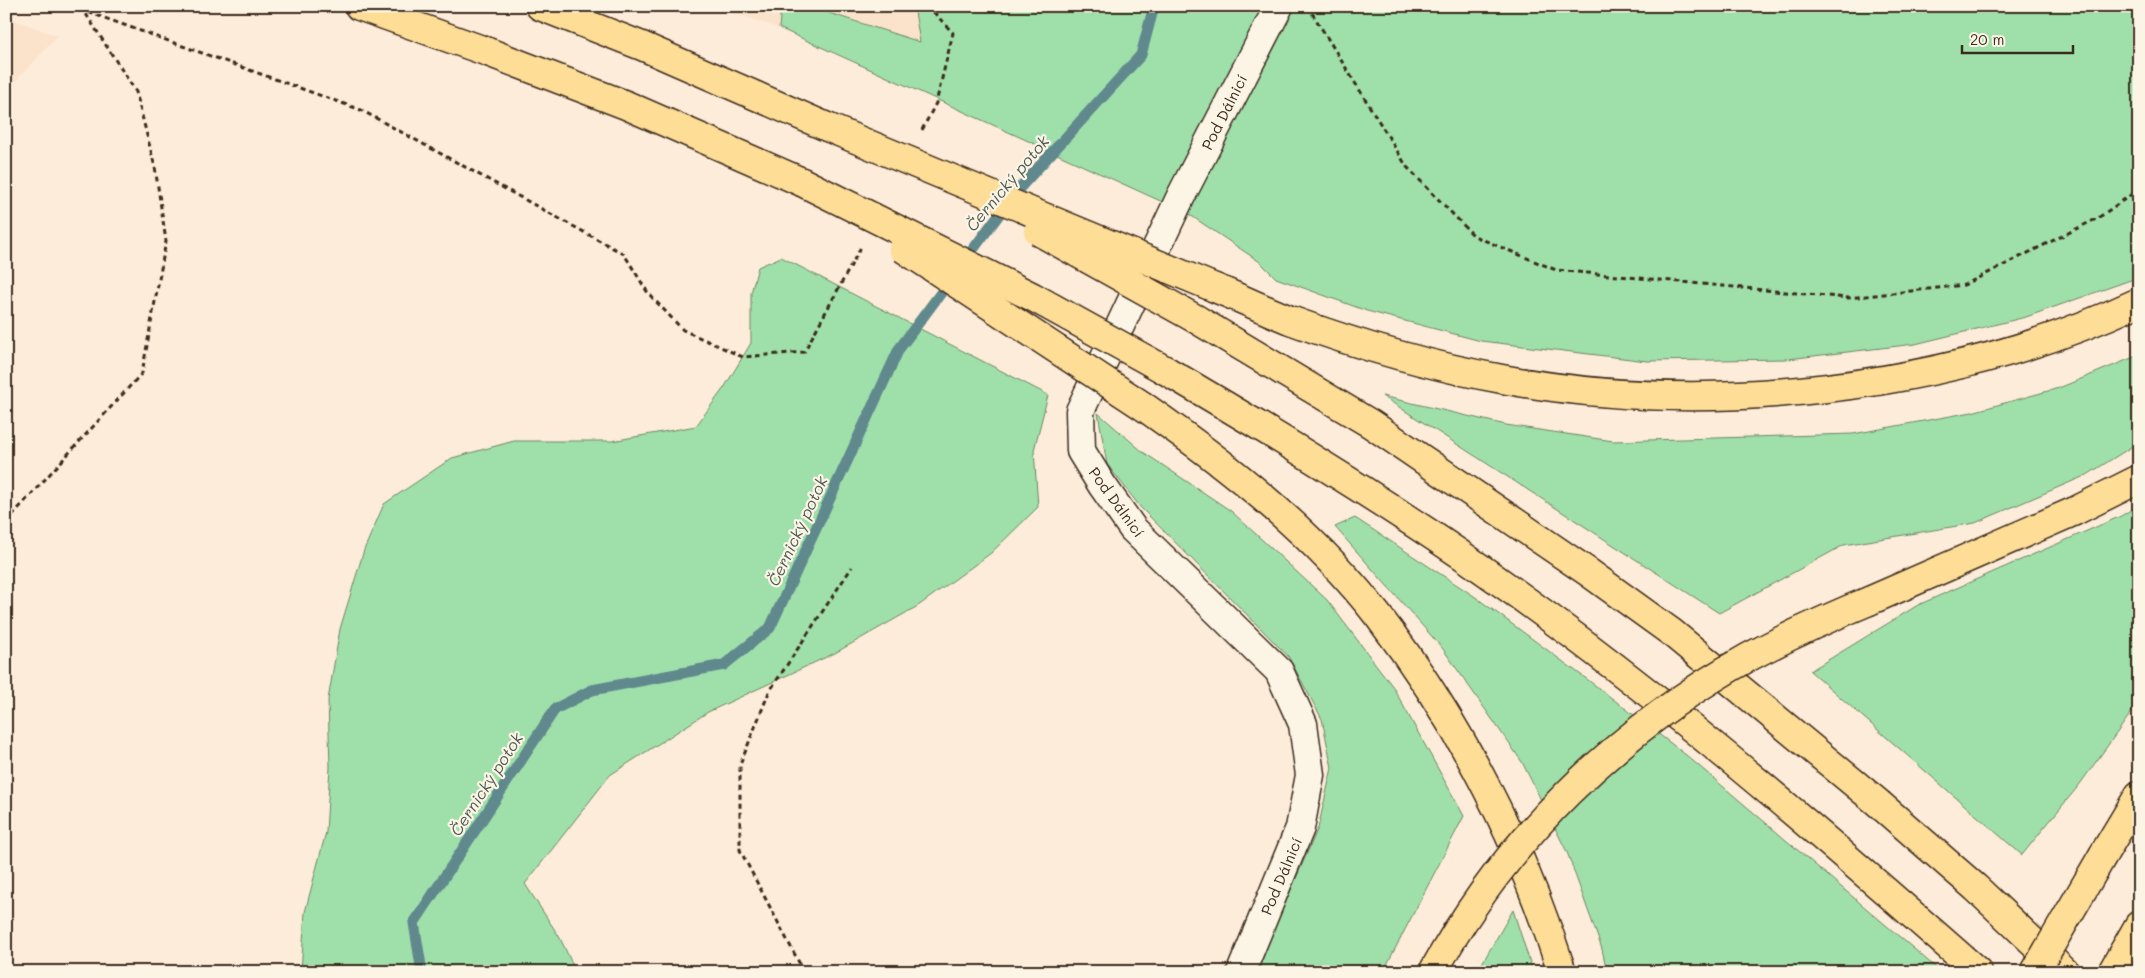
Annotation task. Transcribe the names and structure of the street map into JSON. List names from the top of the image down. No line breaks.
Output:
{"streets":{"street":["Pod Dálnicí"]},"water":["Černický potok"],"scale_bar":"20 m"}
